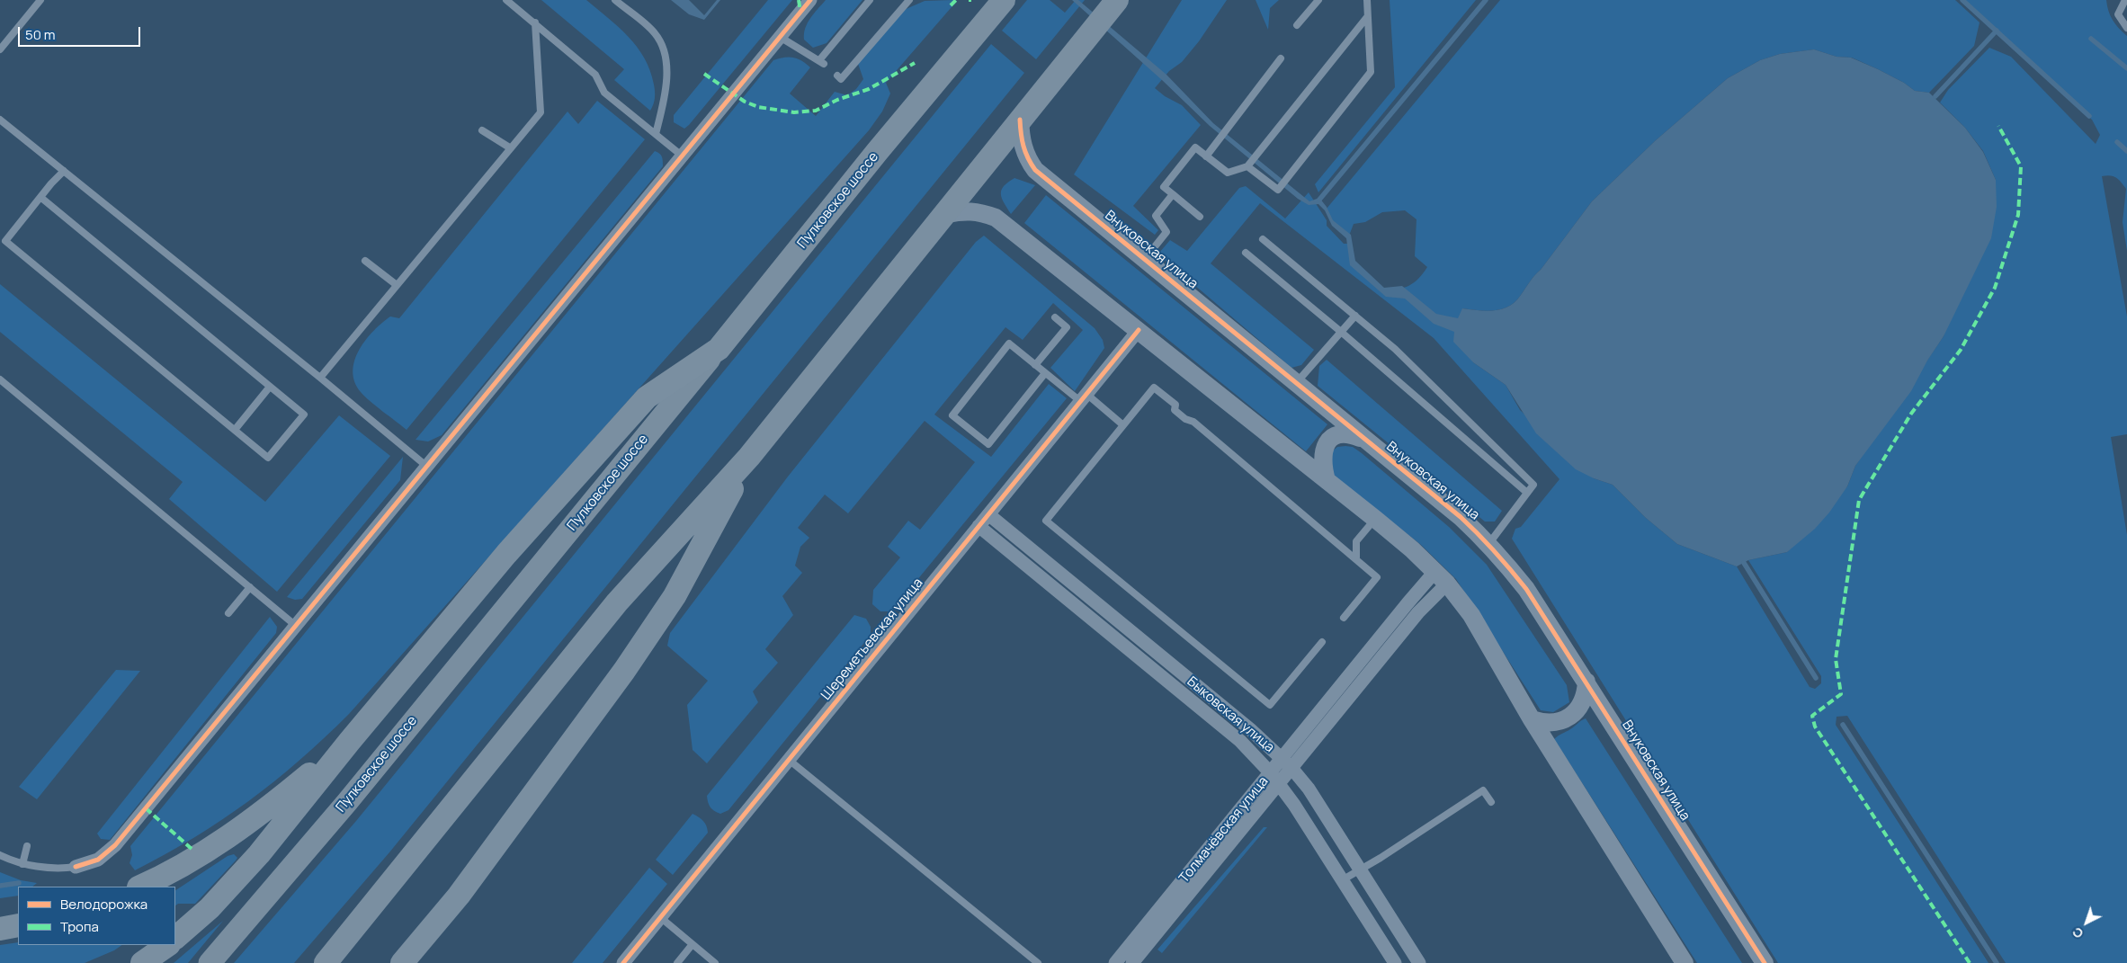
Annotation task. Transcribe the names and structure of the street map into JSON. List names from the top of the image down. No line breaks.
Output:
{"streets":{"highway":["Пулковское шоссе"],"street":["Внуковская улица","Шереметьевская улица","Быковская улица","Толмачёвская улица"]},"crossings":[["Шереметьевская улица","Быковская улица"],["Быковская улица","Толмачёвская улица"]],"legend":["Велодорожка","Тропа"],"scale_bar":"50 m","north":"bottom left"}
